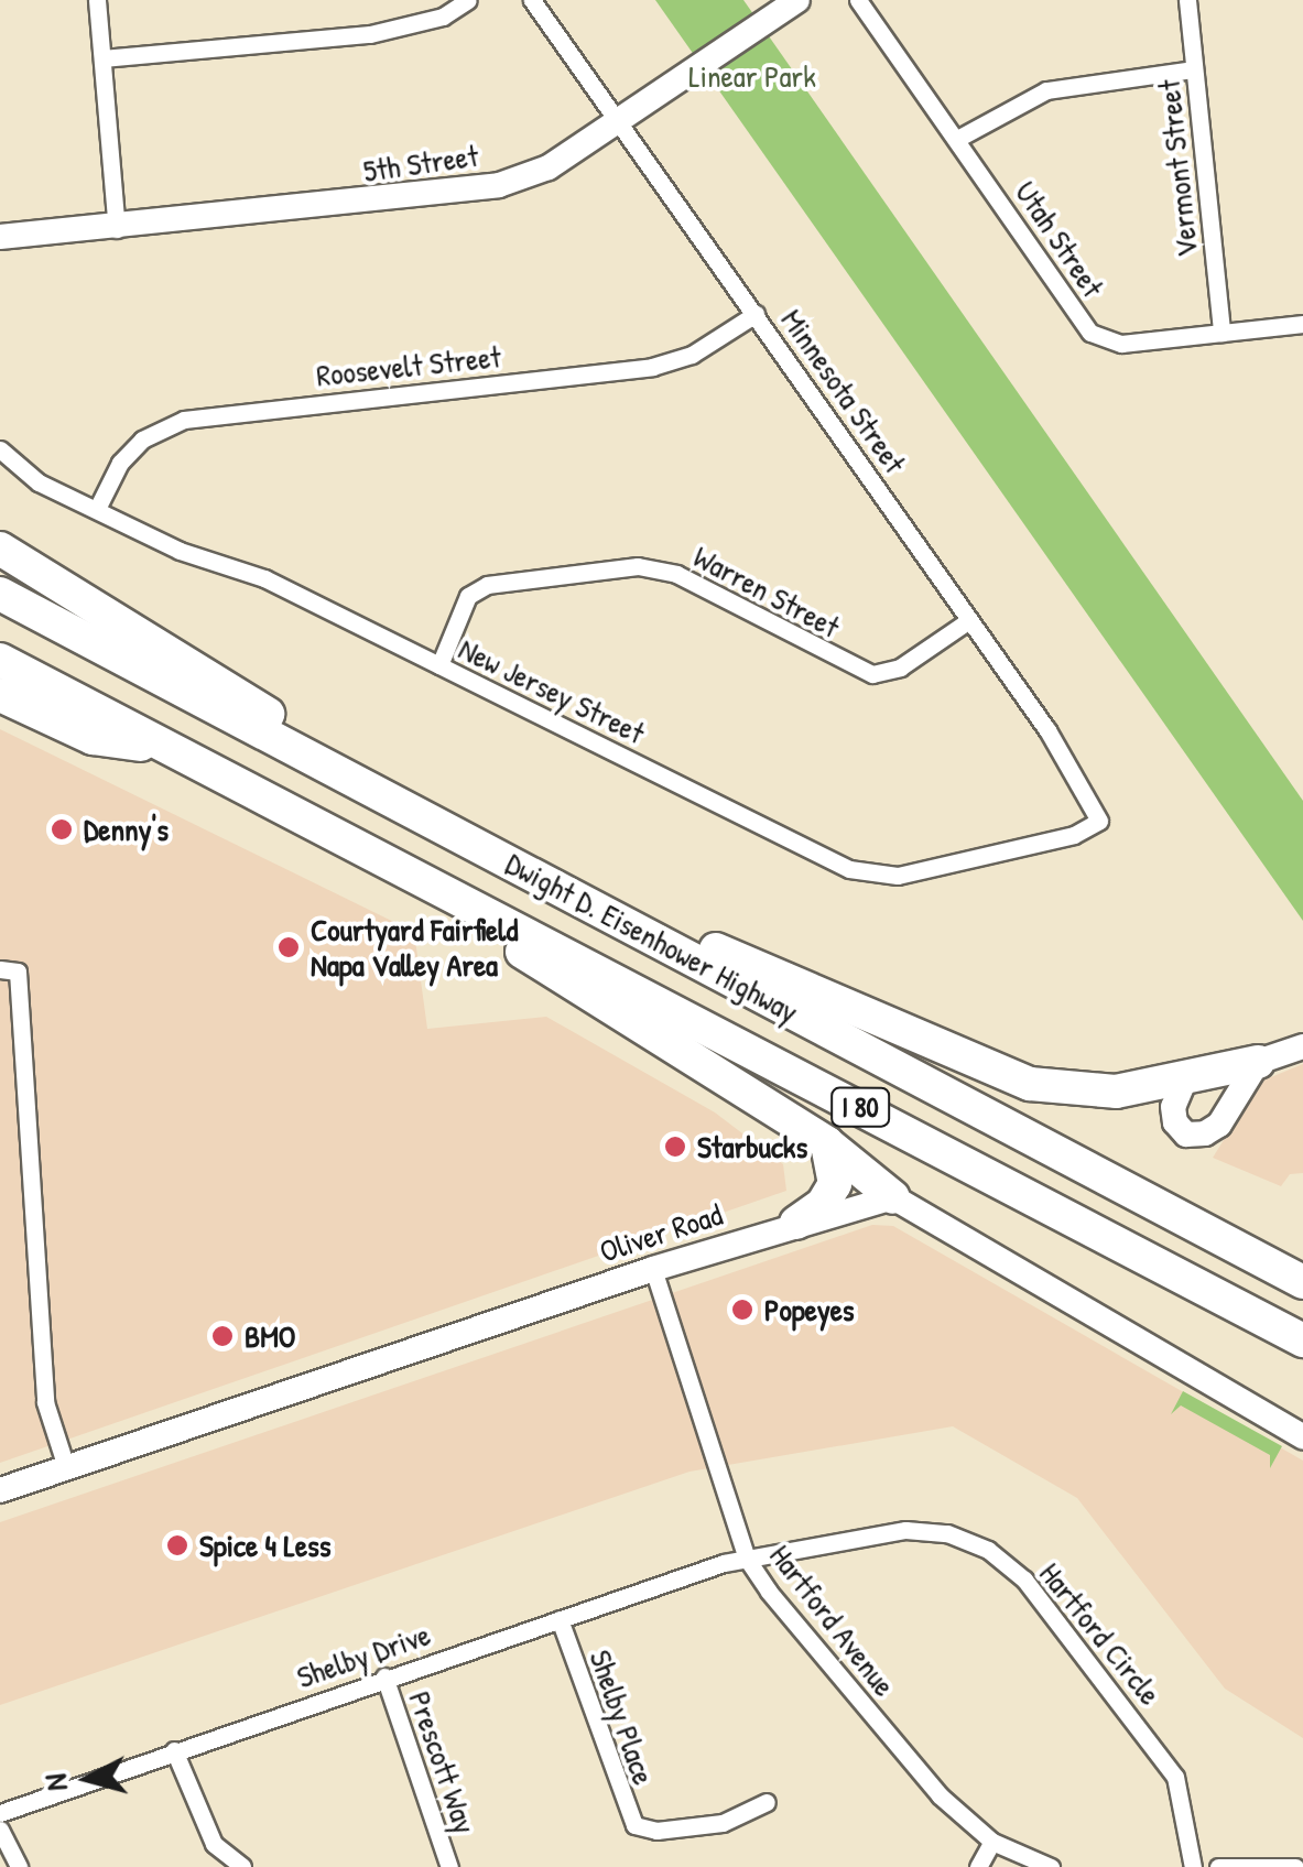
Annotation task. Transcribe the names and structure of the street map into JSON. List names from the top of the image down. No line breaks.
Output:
{"streets":{"highway":["Dwight D. Eisenhower Highway","I 80"],"street":["5th Street","Vermont Street","Utah Street","Roosevelt Street","Minnesota Street","Warren Street","New Jersey Street","Oliver Road","Hartford Avenue","Hartford Circle","Shelby Drive","Shelby Place","Prescott Way"]},"crossings":[["5th Street","Minnesota Street"],["Vermont Street","Utah Street"],["Roosevelt Street","Minnesota Street"],["Roosevelt Street","New Jersey Street"],["Minnesota Street","Warren Street"],["Minnesota Street","New Jersey Street"],["Warren Street","New Jersey Street"],["Oliver Road","Hartford Avenue"],["Hartford Avenue","Hartford Circle"],["Hartford Avenue","Shelby Drive"],["Hartford Circle","Shelby Drive"],["Shelby Drive","Shelby Place"],["Shelby Drive","Prescott Way"]],"parks":["Linear Park"],"places":["Denny's","Courtyard Fairfield Napa Valley Area","Starbucks","Popeyes","BMO","Spice 4 Less"],"north":"left"}
